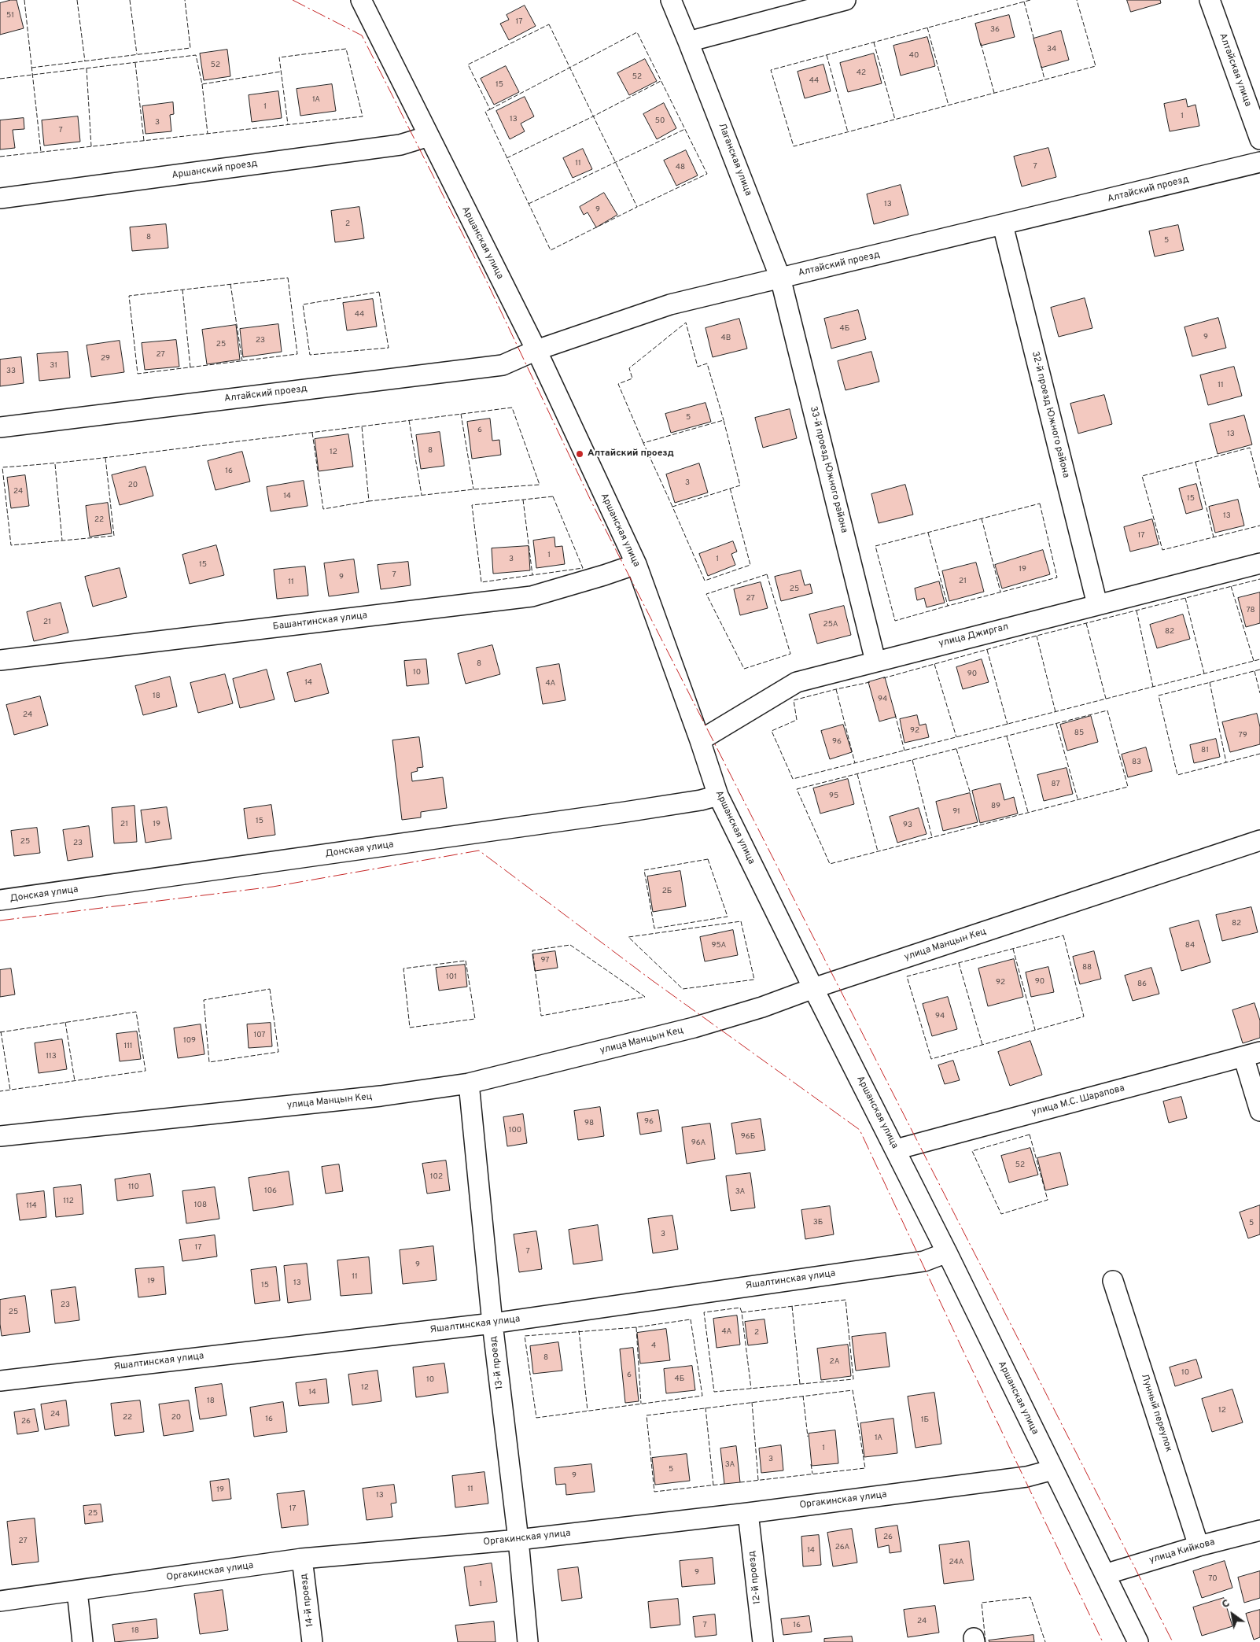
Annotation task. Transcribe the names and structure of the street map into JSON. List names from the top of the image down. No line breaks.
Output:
{"streets":{"street":["Алтайская улица","Лаганская улица","Аршанский проезд","Алтайский проезд","Аршанская улица","32-й проезд Южного района","33-й проезд Южного района","Башантинская улица","улица Джиргал","Донская улица","улица Манцын Кец","улица М.С. Шарапова","Яшалтинская улица","13-й проезд","Лунный переулок","Оргакинская улица","улица Кийкова","12-й проезд","14-й проезд"]},"crossings":[["Лаганская улица","Алтайский проезд"],["Лаганская улица","33-й проезд Южного района"],["Аршанский проезд","Аршанская улица"],["Алтайский проезд","Аршанская улица"],["Алтайский проезд","32-й проезд Южного района"],["Алтайский проезд","33-й проезд Южного района"],["Аршанская улица","Башантинская улица"],["Аршанская улица","улица Джиргал"],["Аршанская улица","Донская улица"],["Аршанская улица","улица Манцын Кец"],["Аршанская улица","улица М.С. Шарапова"],["Аршанская улица","Яшалтинская улица"],["Аршанская улица","Оргакинская улица"],["Аршанская улица","улица Кийкова"],["32-й проезд Южного района","улица Джиргал"],["33-й проезд Южного района","улица Джиргал"],["улица Манцын Кец","13-й проезд"],["Яшалтинская улица","13-й проезд"],["13-й проезд","Оргакинская улица"],["Лунный переулок","улица Кийкова"],["Оргакинская улица","12-й проезд"],["Оргакинская улица","14-й проезд"]],"places":["Алтайский проезд"],"house_numbers":["51","17","36","34","40","52","42","52","44","15","1А","1","1","13","50","3","7","11","7","48","13","9","2","8","5","44","4Б","9","4В","23","25","27","29","31","33","11","5","6","13","8","12","16","3","20","24","14","15","13","22","17","1","3","1","15","19","7","9","21","11","25","27","78","21","25А","82","8","10","90","14","4А","18","94","24","92","85","79","96","81","83","87","95","89","91","15","21","19","93","25","23","2Б","82","95А","84","97","88","101","90","92","86","94","107","109","111","113","96","98","100","96Б","96А","52","102","110","106","3А","112","108","114","3Б","5","3","17","7","9","11","19","13","15","23","25","4А","2","4","8","2А","10","6","4Б","10","12","14","18","12","24","22","20","16","1Б","26","1А","1","3","3А","5","9","11","19","13","17","25","26","27","26А","14","24А","9","70","1","24","7","16","18"],"north":"top left"}
